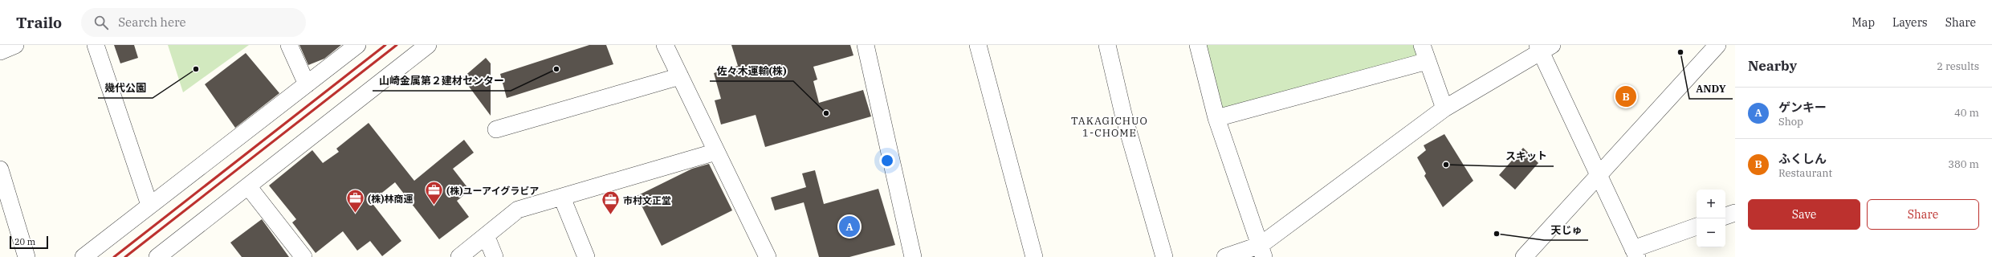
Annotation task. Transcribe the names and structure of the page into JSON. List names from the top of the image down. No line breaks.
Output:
{"districts":["TAKAGICHUO 1-CHOME"],"places":{"other":["ANDY","幾代公園","山崎金属第２建材センター","佐々木運輸(株)","スキット","天じゅ"],"office":["(株)ユーアイグラビア","(株)林商運","市村文正堂"]},"scale_bar":"20 m","page":{"header":"Trailo","search":"Search here","nav":["Map","Layers","Share"],"heading":["Nearby","2 results"],"pins":["B","A"],"list":[{"mark":"A","name":"ゲンキー","note":"Shop","value":"40 m"},{"mark":"B","name":"ふくしん","note":"Restaurant","value":"380 m"}],"map_buttons":["+","−"],"buttons":["Save","Share"],"scale":"20 m"}}
